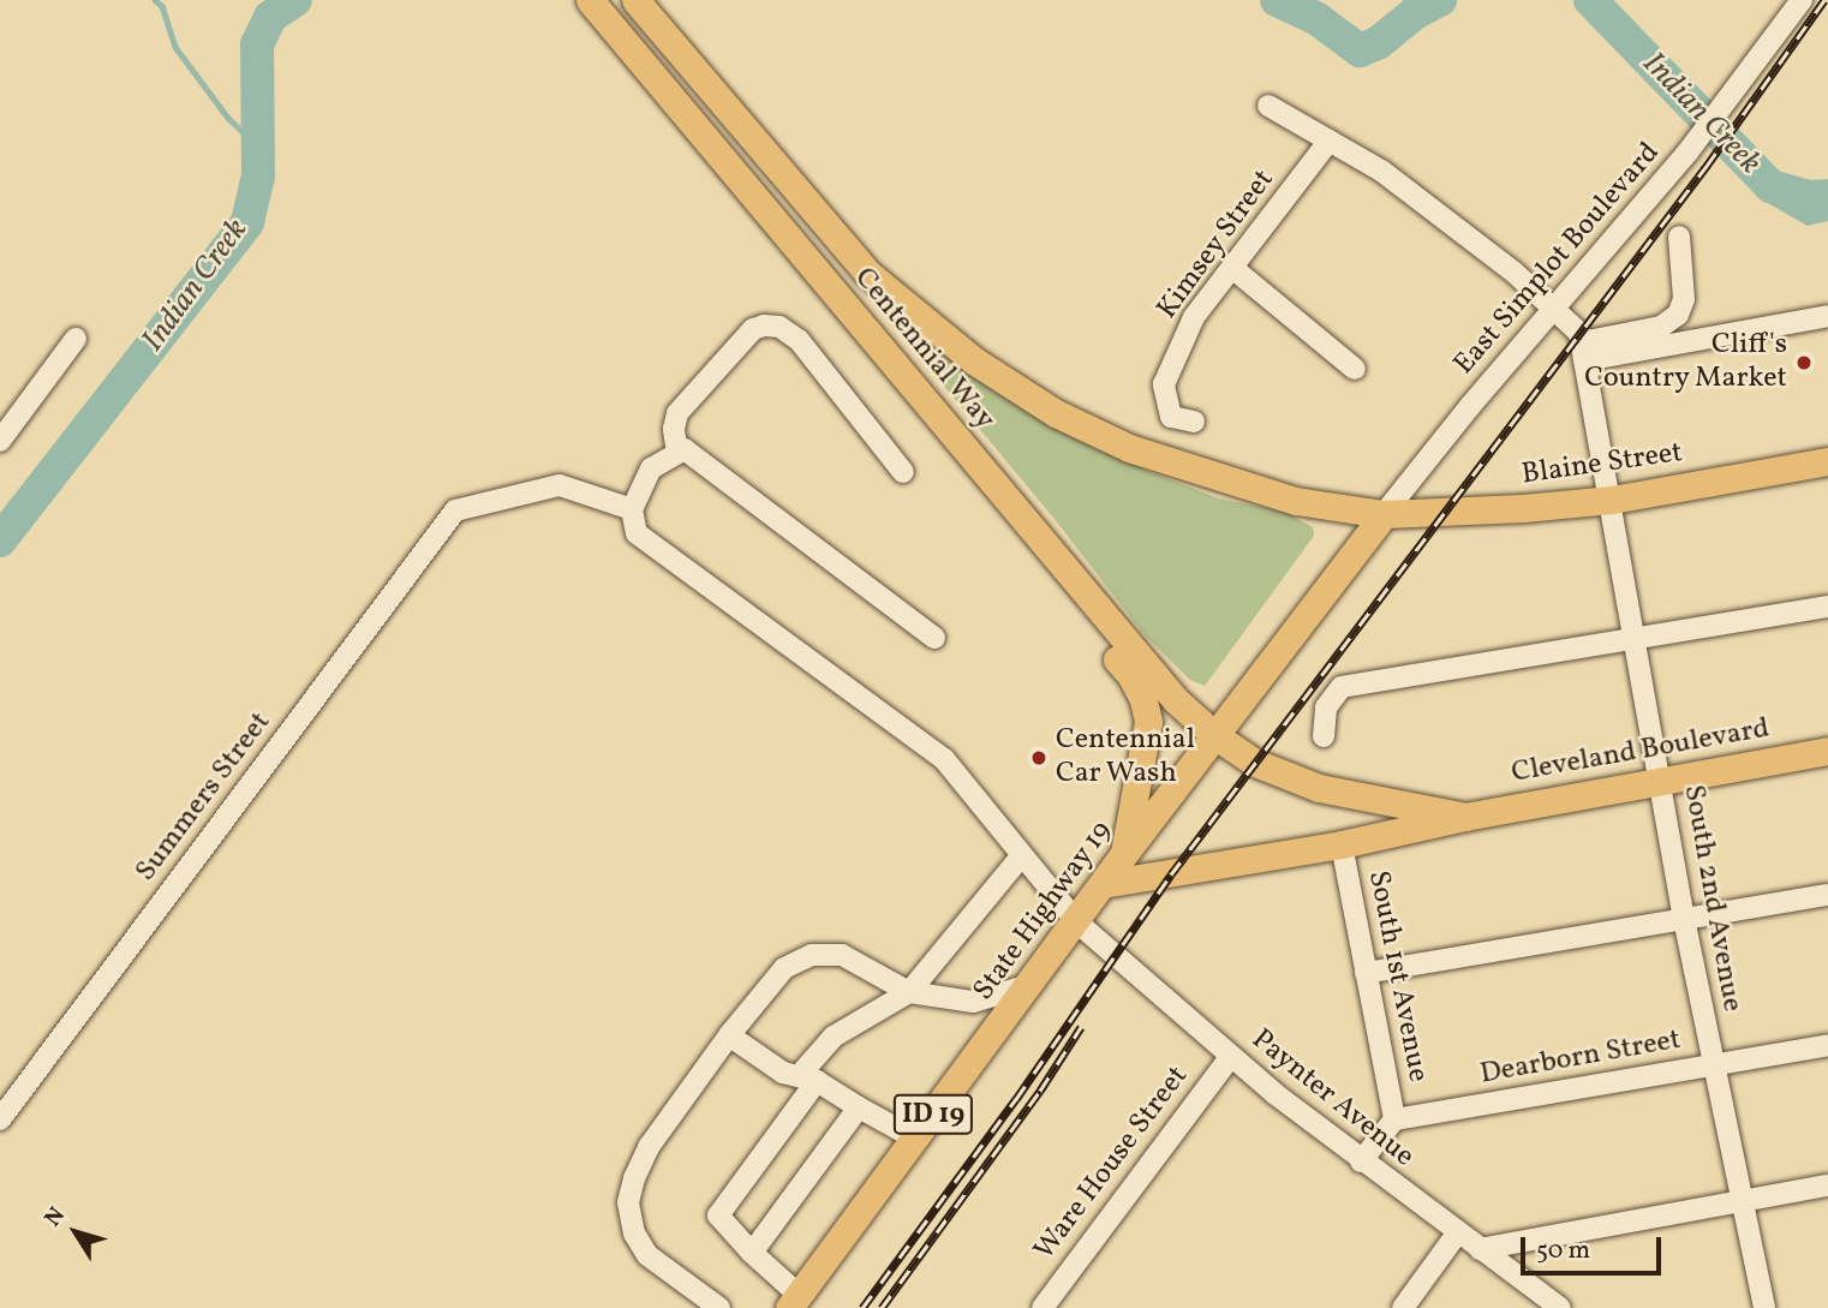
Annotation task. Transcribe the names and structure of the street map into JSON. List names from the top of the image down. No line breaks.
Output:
{"streets":{"main road":["Centennial Way","Blaine Street","Cleveland Boulevard","State Highway 19","ID 19"],"street":["Kimsey Street","East Simplot Boulevard","Summers Street","South 2nd Avenue","South 1st Avenue","Dearborn Street","Paynter Avenue","Ware House Street"]},"crossings":[["Kimsey Street","South 2nd Avenue"],["East Simplot Boulevard","Centennial Way"],["East Simplot Boulevard","Blaine Street"],["East Simplot Boulevard","South 2nd Avenue"],["East Simplot Boulevard","State Highway 19"],["Centennial Way","Blaine Street"],["Centennial Way","Cleveland Boulevard"],["Centennial Way","State Highway 19"],["Blaine Street","South 2nd Avenue"],["Blaine Street","State Highway 19"],["Cleveland Boulevard","South 2nd Avenue"],["Cleveland Boulevard","State Highway 19"],["Cleveland Boulevard","South 1st Avenue"],["Summers Street","Paynter Avenue"],["South 2nd Avenue","Dearborn Street"],["State Highway 19","Paynter Avenue"],["South 1st Avenue","Dearborn Street"],["Paynter Avenue","Ware House Street"]],"water":["Indian Creek"],"places":["Cliff's Country Market","Centennial Car Wash"],"scale_bar":"50 m","north":"top left"}
